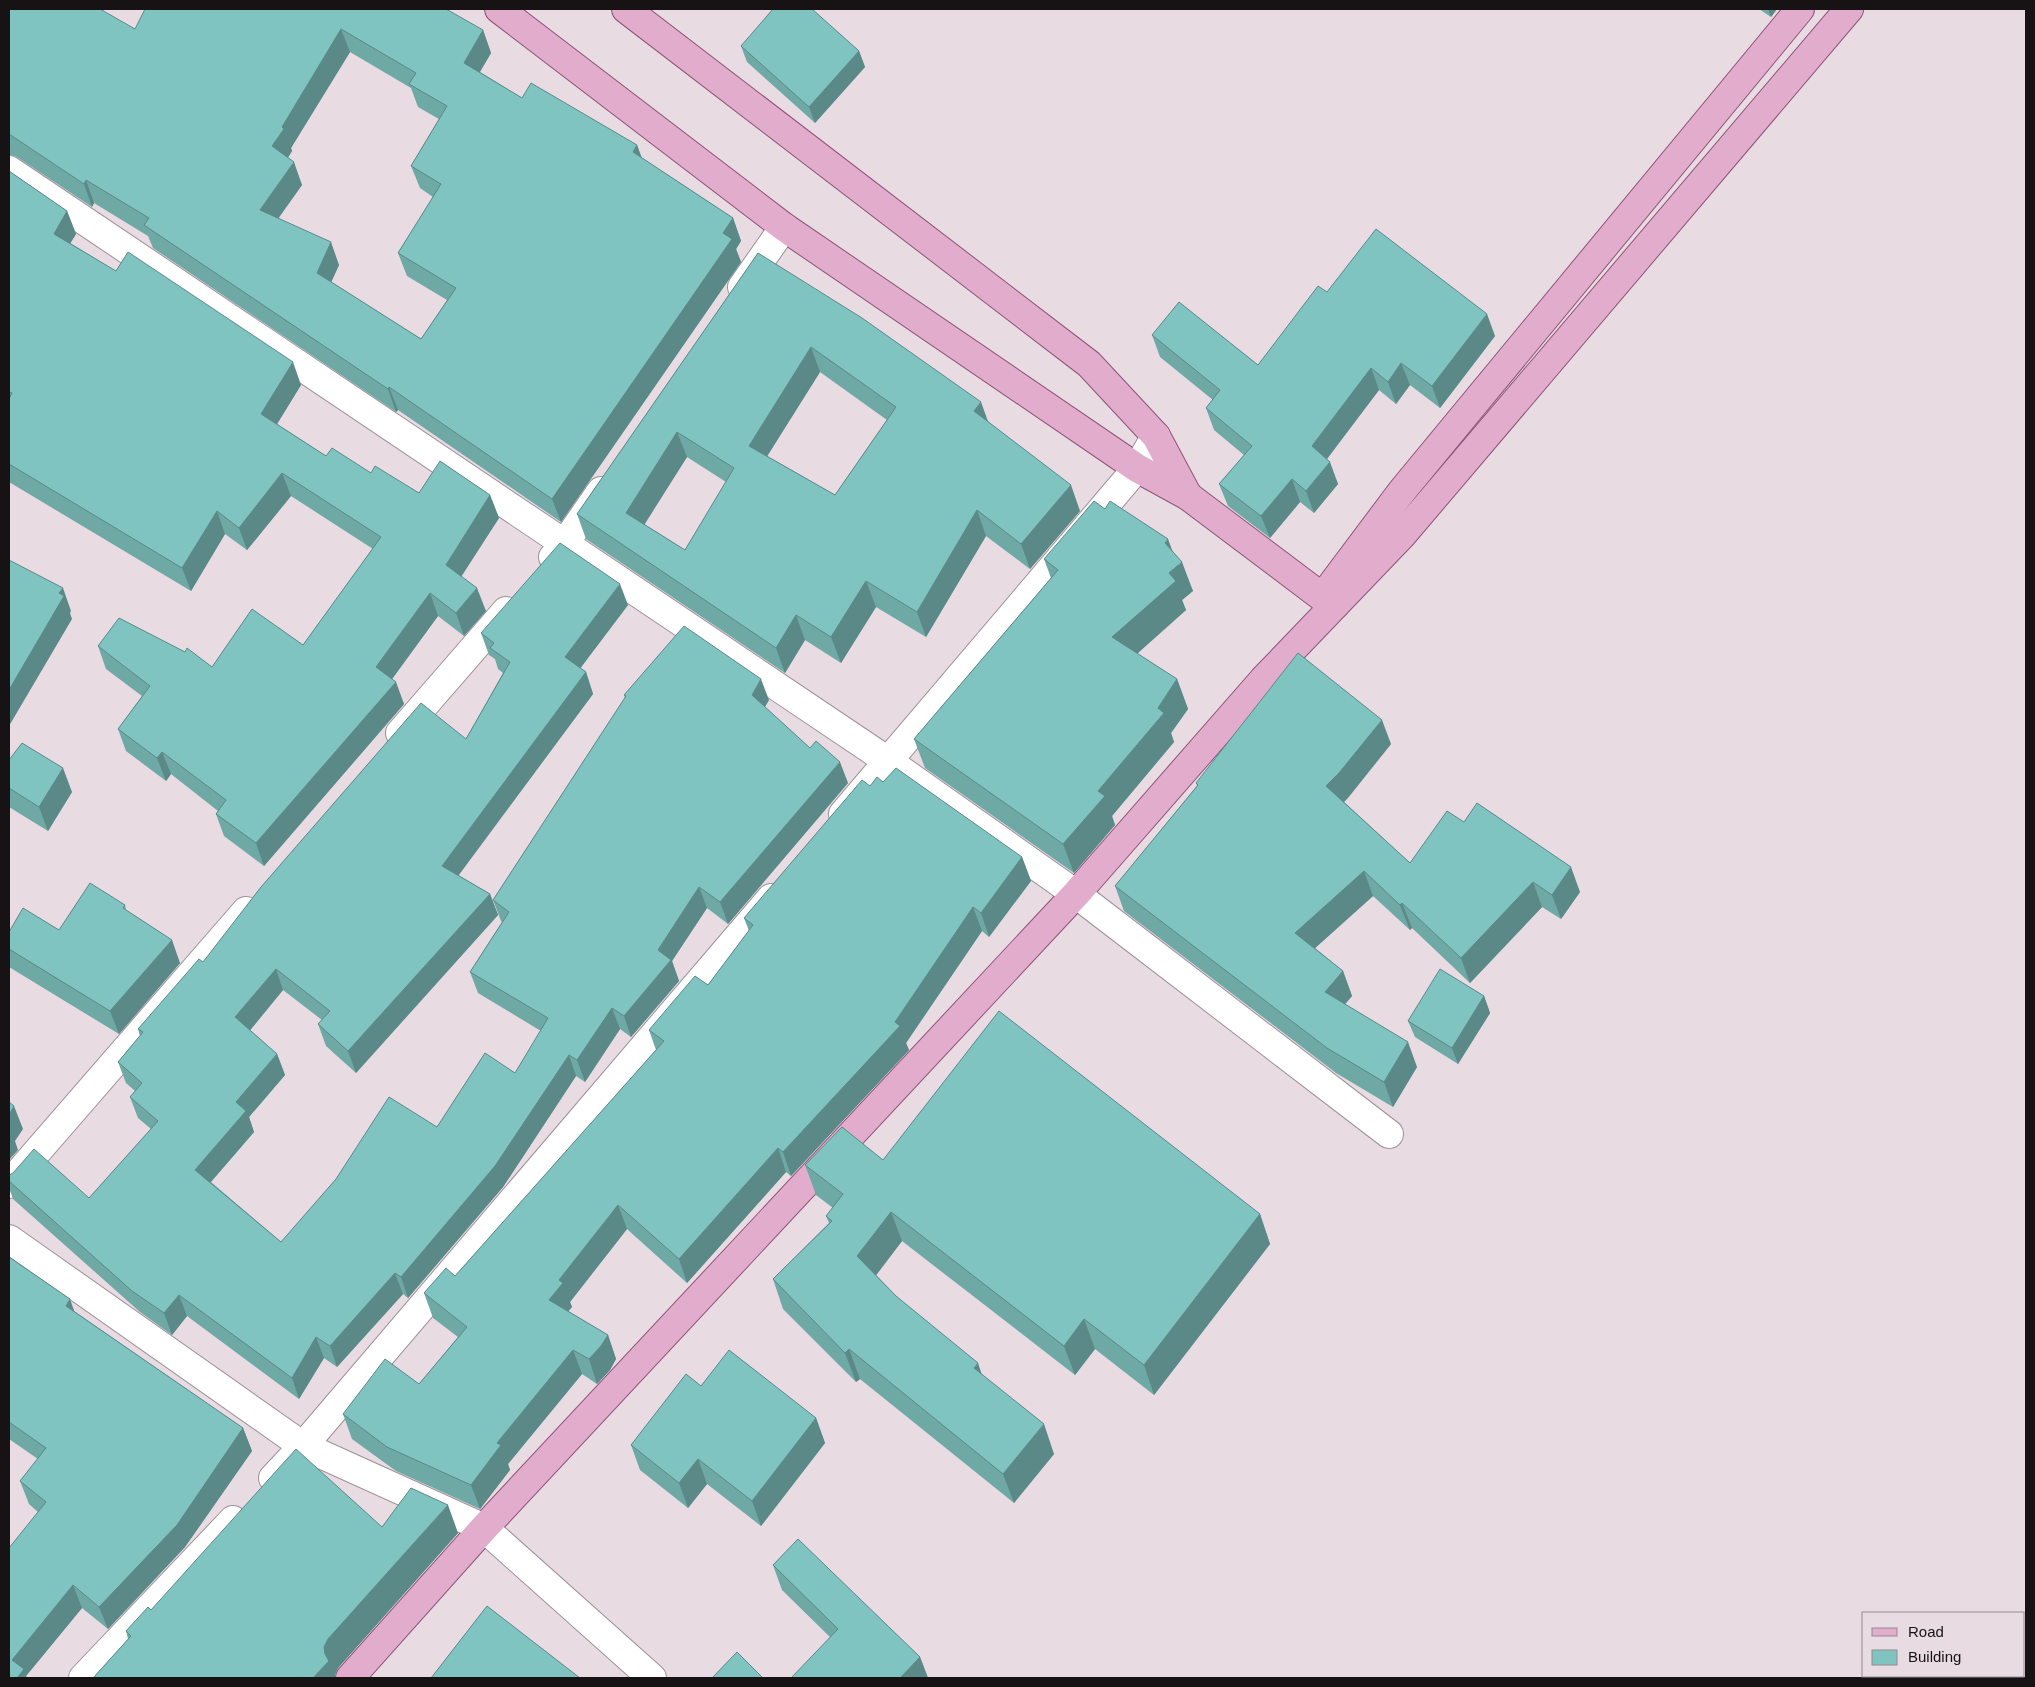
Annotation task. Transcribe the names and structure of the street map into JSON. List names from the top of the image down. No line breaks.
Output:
{"legend":["Road","Building"]}
